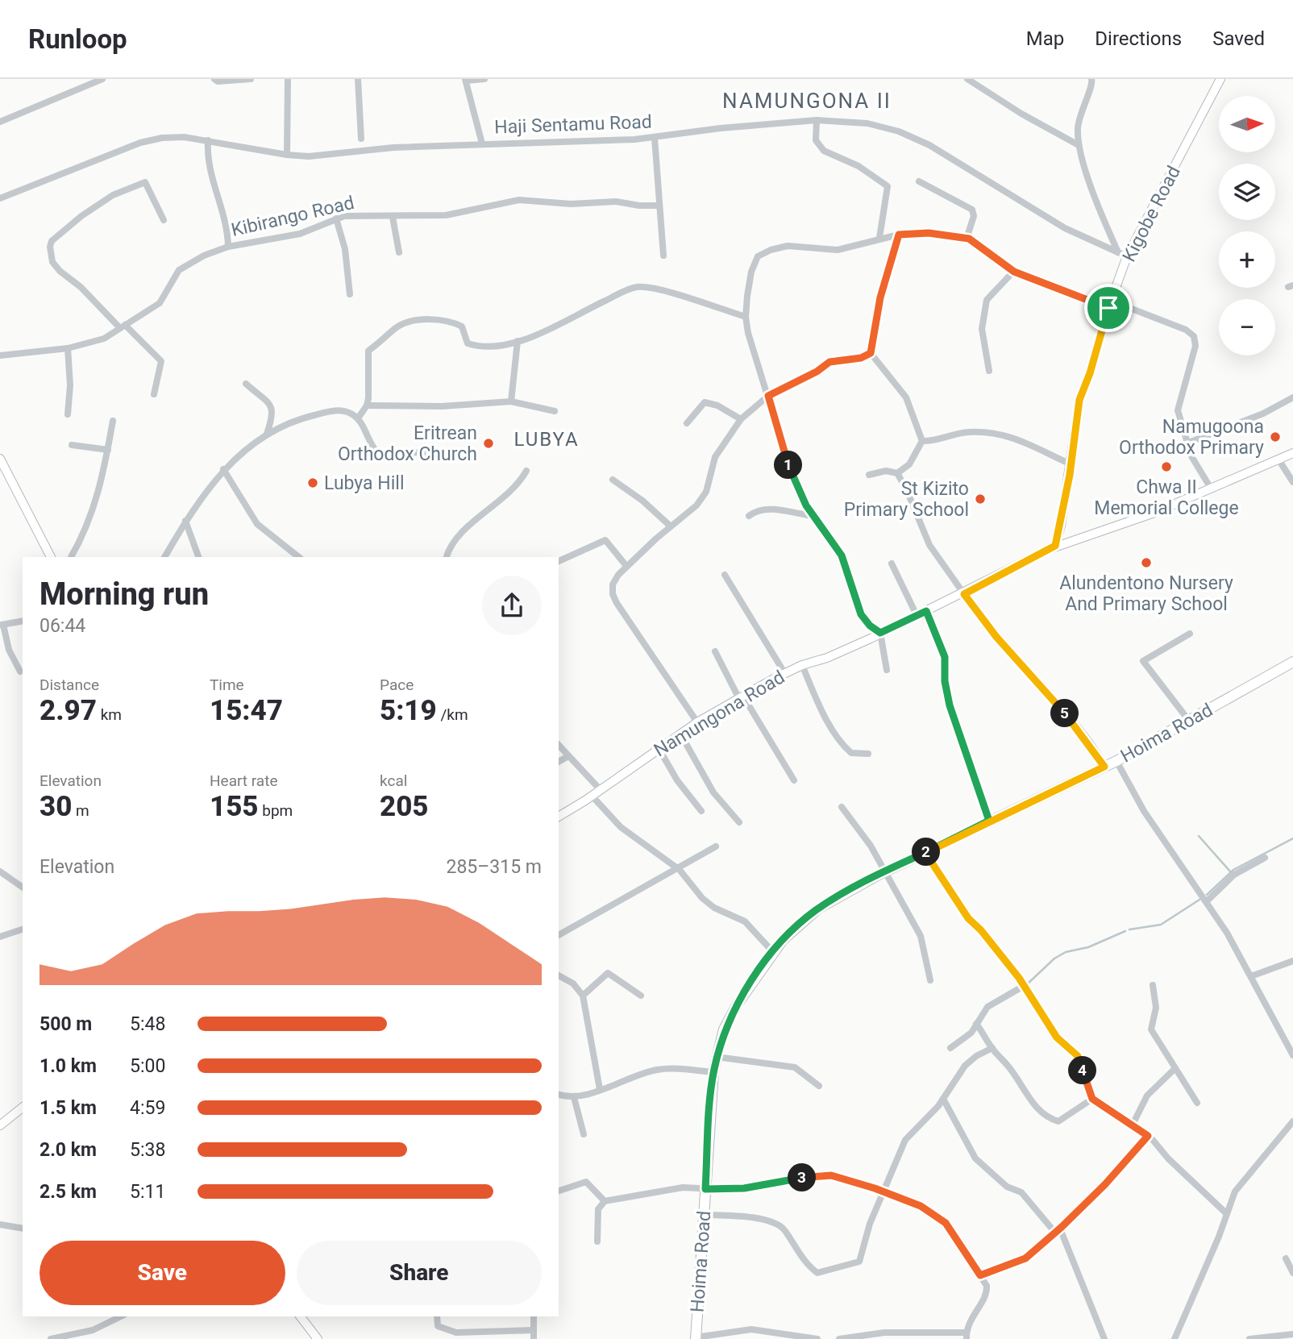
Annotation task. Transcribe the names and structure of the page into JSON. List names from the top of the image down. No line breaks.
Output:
{"streets":{"main road":["Hoima Road"],"street":["Haji Sentamu Road","Kigobe Road","Kibirango Road","Namungona Road"]},"crossings":[["Haji Sentamu Road","Kigobe Road"],["Kigobe Road","Namungona Road"]],"districts":["NAMUNGONA II","LUBYA"],"places":["Namugoona Orthodox Primary","Eritrean Orthodox Church","Chwa II Memorial College","Lubya Hill","St Kizito Primary School","Alundentono Nursery And Primary School"],"north":"right","page":{"header":"Runloop","nav":["Map","Directions","Saved"],"map_buttons":["+","−"],"pins":["1","5","2","4","3"],"heading":["Morning run","06:44"],"stats":[["Distance","2.97 km"],["Time","15:47"],["Pace","5:19 /km"],["Elevation","30 m"],["Heart rate","155 bpm"],["kcal","205"]],"chart":["Elevation","285–315 m"],"list":[{"name":"500 m","note":"5:48"},{"name":"1.0 km","note":"5:00"},{"name":"1.5 km","note":"4:59"},{"name":"2.0 km","note":"5:38"},{"name":"2.5 km","note":"5:11"}],"buttons":["Save","Share"]}}
